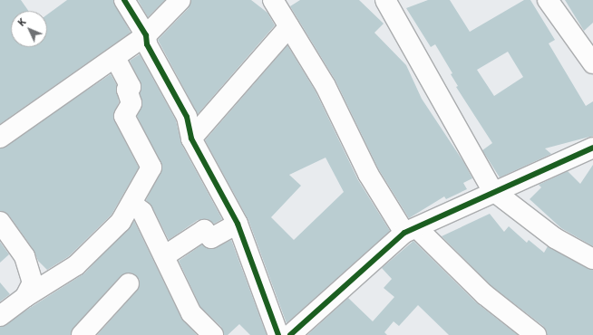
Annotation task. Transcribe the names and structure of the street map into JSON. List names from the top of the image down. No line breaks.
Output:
{"north":"top left"}
